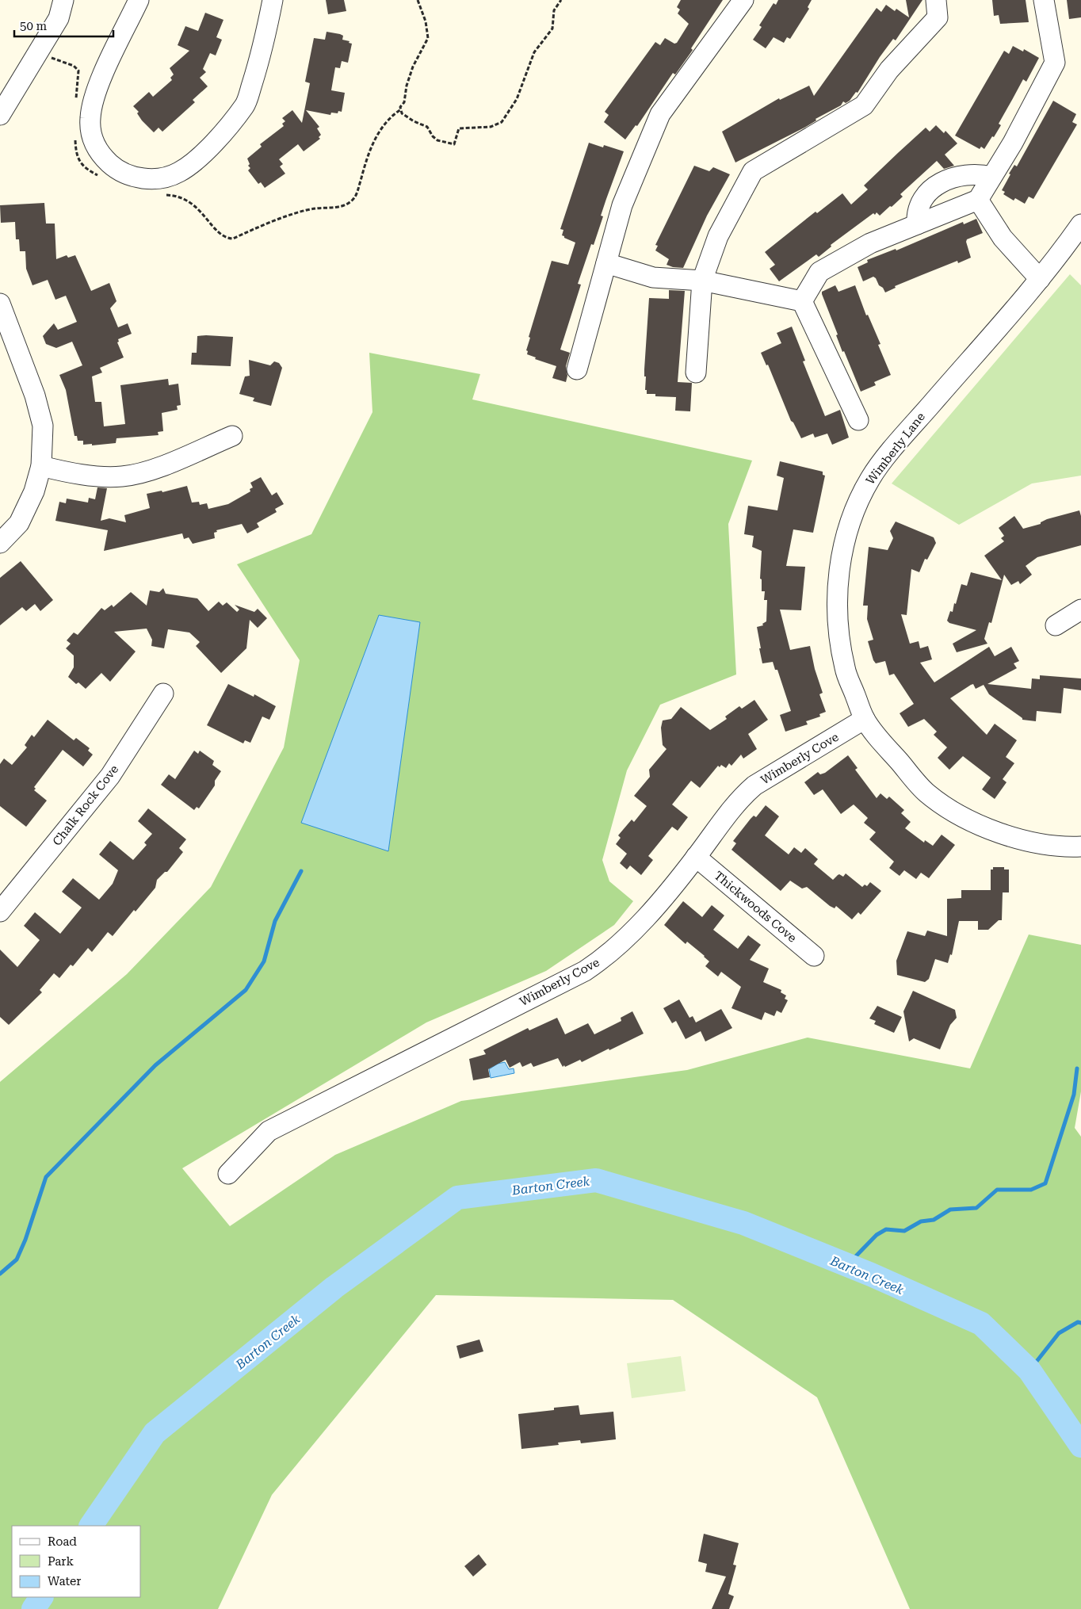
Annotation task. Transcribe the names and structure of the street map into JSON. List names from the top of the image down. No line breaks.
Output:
{"streets":{"street":["Wimberly Lane","Wimberly Cove","Chalk Rock Cove","Thickwoods Cove"]},"crossings":[["Wimberly Lane","Wimberly Cove"],["Wimberly Cove","Thickwoods Cove"]],"water":["Barton Creek"],"legend":["Road","Park","Water"],"scale_bar":"50 m"}
